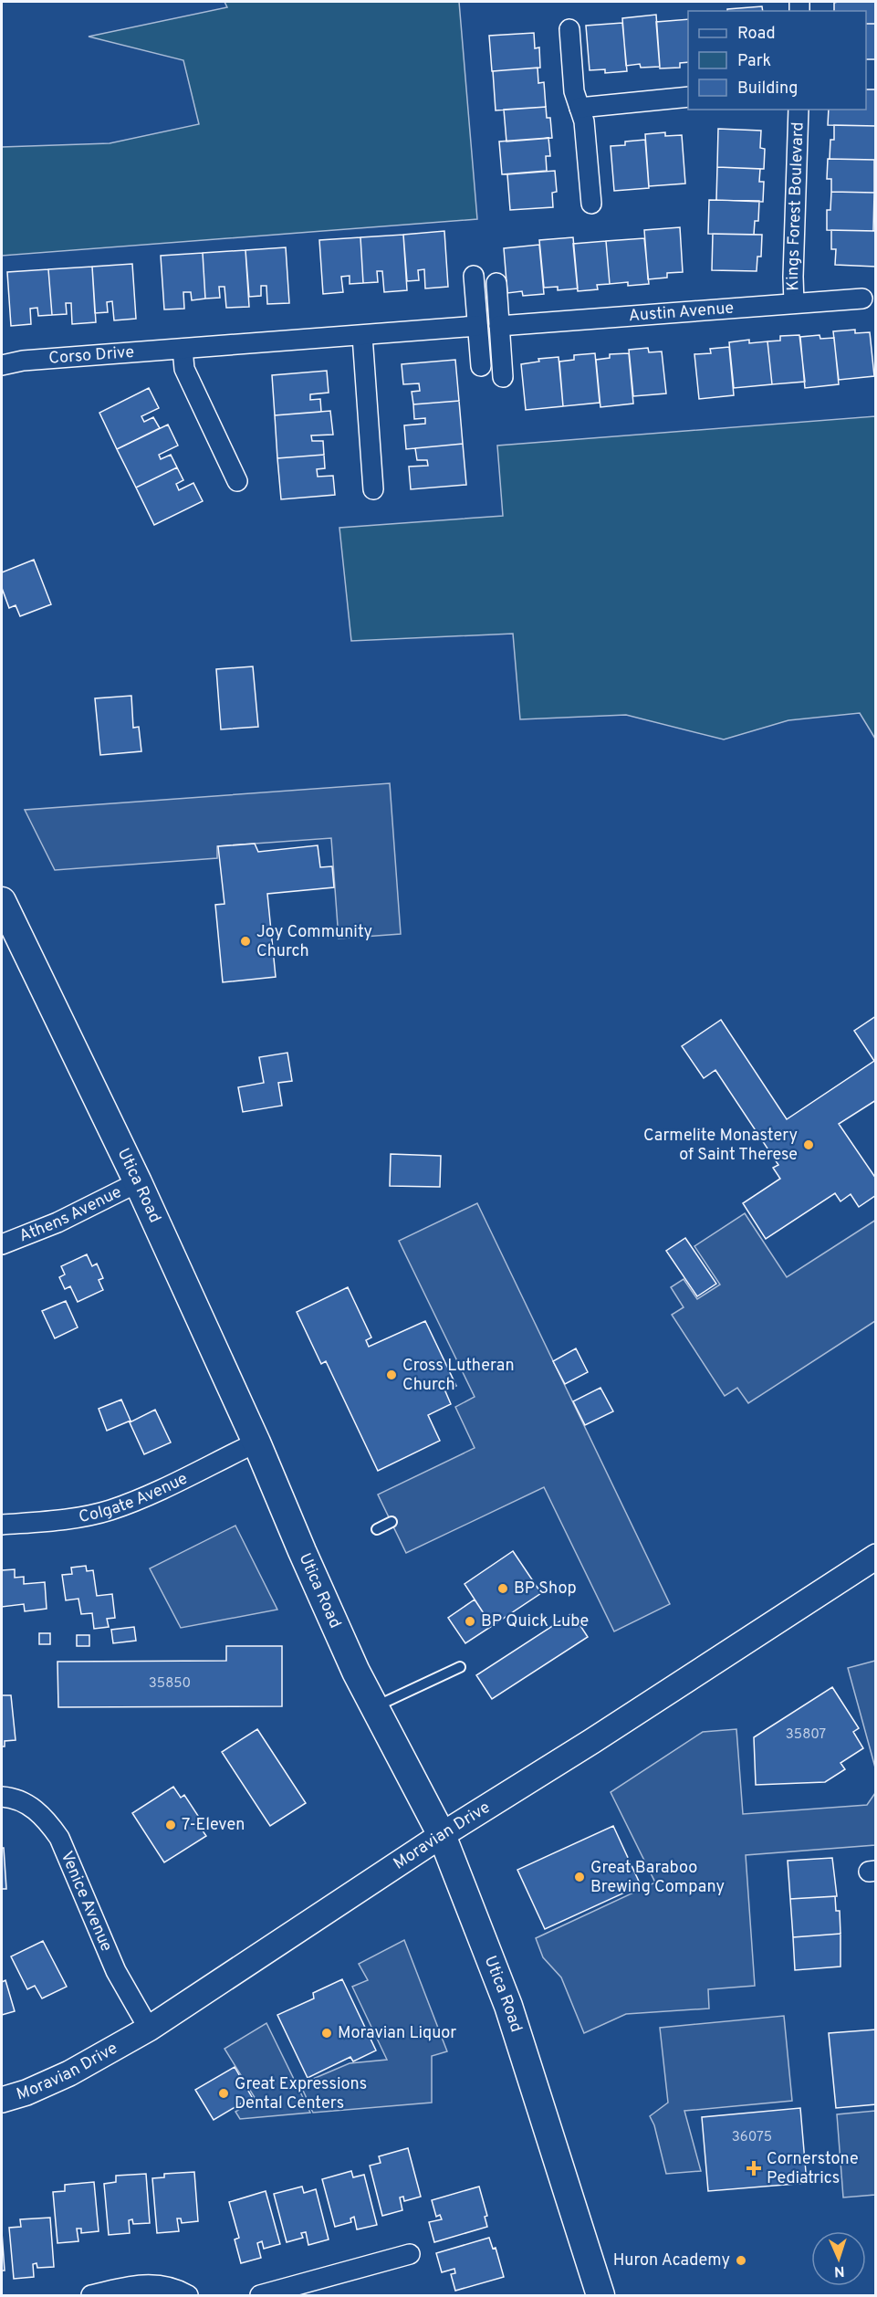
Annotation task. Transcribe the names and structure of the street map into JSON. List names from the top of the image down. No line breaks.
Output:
{"streets":{"main road":["Utica Road"],"street":["Kings Forest Boulevard","Austin Avenue","Corso Drive","Athens Avenue","Colgate Avenue","Moravian Drive","Venice Avenue"]},"crossings":[["Kings Forest Boulevard","Austin Avenue"],["Utica Road","Athens Avenue"],["Utica Road","Colgate Avenue"],["Utica Road","Moravian Drive"],["Moravian Drive","Venice Avenue"]],"places":{"other":["Joy Community Church","Carmelite Monastery of Saint Therese","Cross Lutheran Church","BP Shop","BP Quick Lube","7-Eleven","Great Baraboo Brewing Company","Moravian Liquor","Great Expressions Dental Centers","Huron Academy"],"health":["Cornerstone Pediatrics"]},"house_numbers":["35850","35807","36075"],"legend":["Road","Park","Building"],"north":"bottom"}
